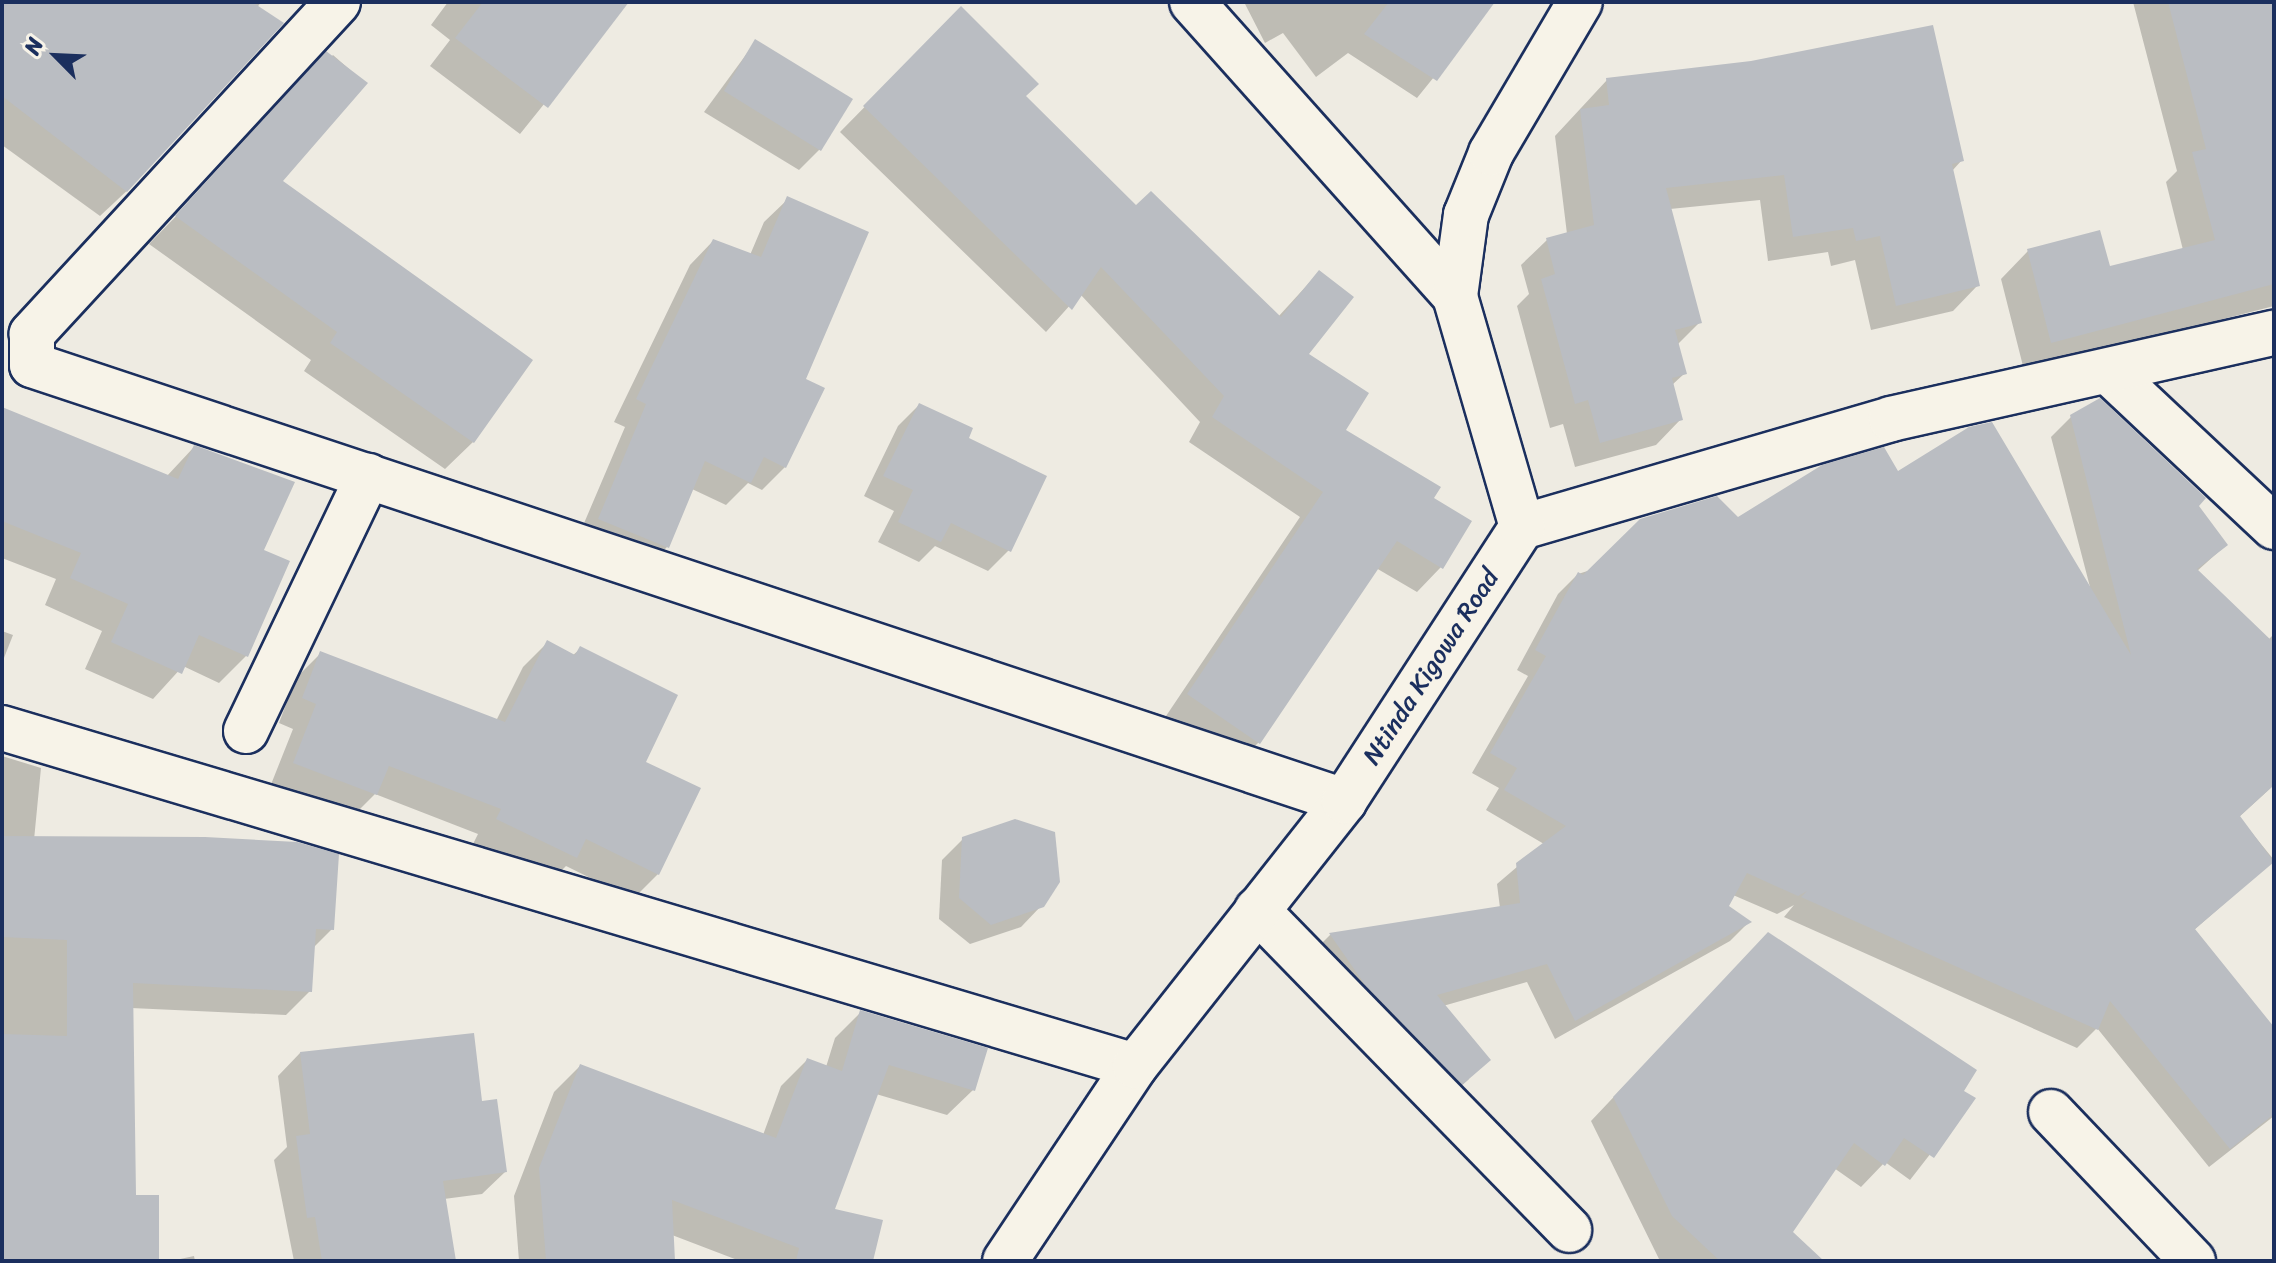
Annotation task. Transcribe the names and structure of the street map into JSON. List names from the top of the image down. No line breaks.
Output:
{"streets":{"street":["Ntinda Kigowa Road"]},"north":"top left"}
